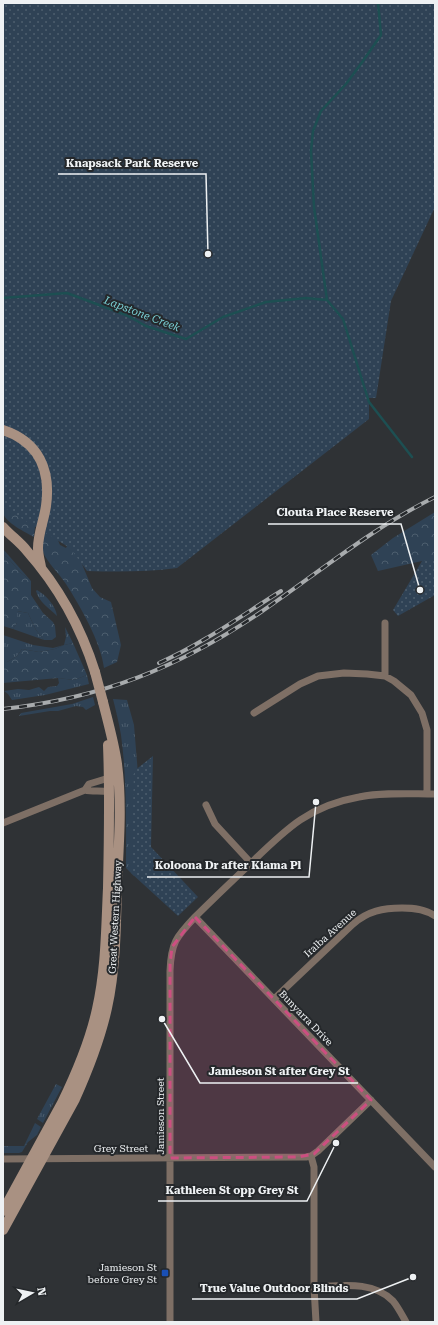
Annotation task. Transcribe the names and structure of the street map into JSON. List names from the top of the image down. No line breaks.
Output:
{"streets":{"main road":["Great Western Highway"],"street":["Iralba Avenue","Bunyarra Drive","Jamieson Street","Grey Street"]},"crossings":[["Great Western Highway","Grey Street"],["Iralba Avenue","Bunyarra Drive"],["Bunyarra Drive","Jamieson Street"],["Jamieson Street","Grey Street"]],"water":["Lapstone Creek"],"places":{"other":["Knapsack Park Reserve","Clouta Place Reserve","Koloona Dr after Kiama Pl","Jamieson St after Grey St","Kathleen St opp Grey St","True Value Outdoor Blinds"],"transit":["Jamieson St before Grey St"]},"north":"right"}
